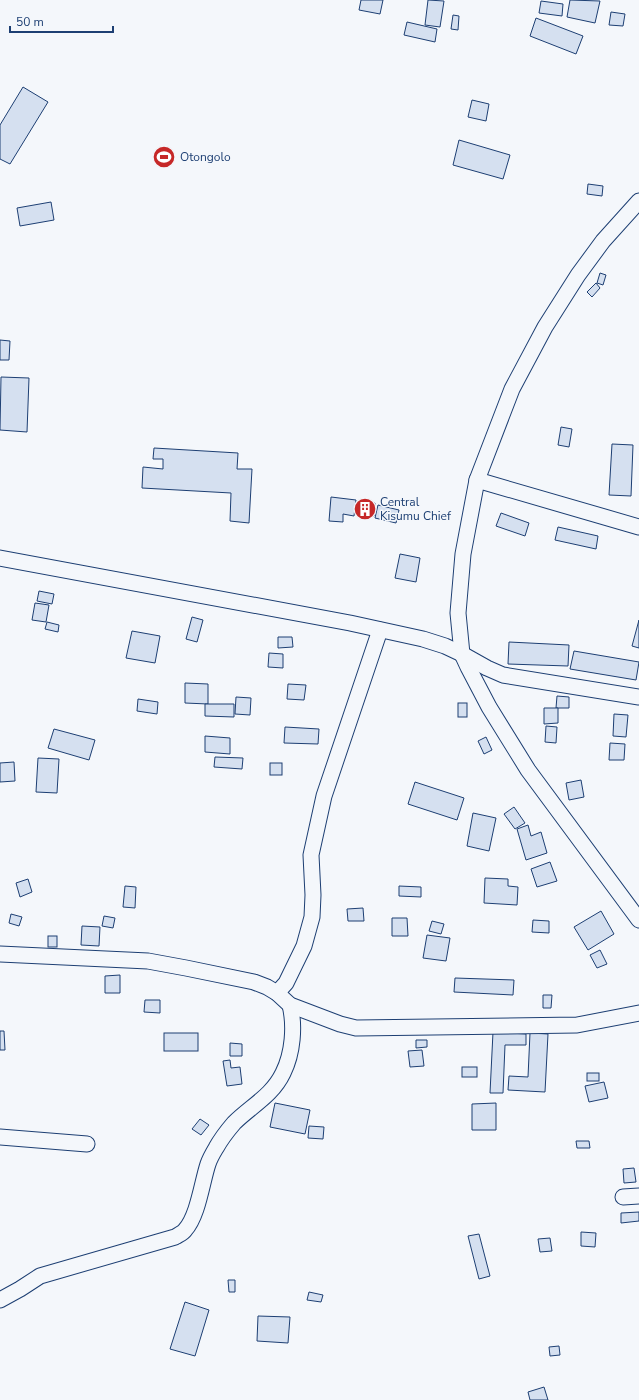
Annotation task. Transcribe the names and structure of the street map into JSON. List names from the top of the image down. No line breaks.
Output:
{"places":{"sports":["Otongolo"],"building":["Central Kisumu Chief"]},"scale_bar":"50 m"}
